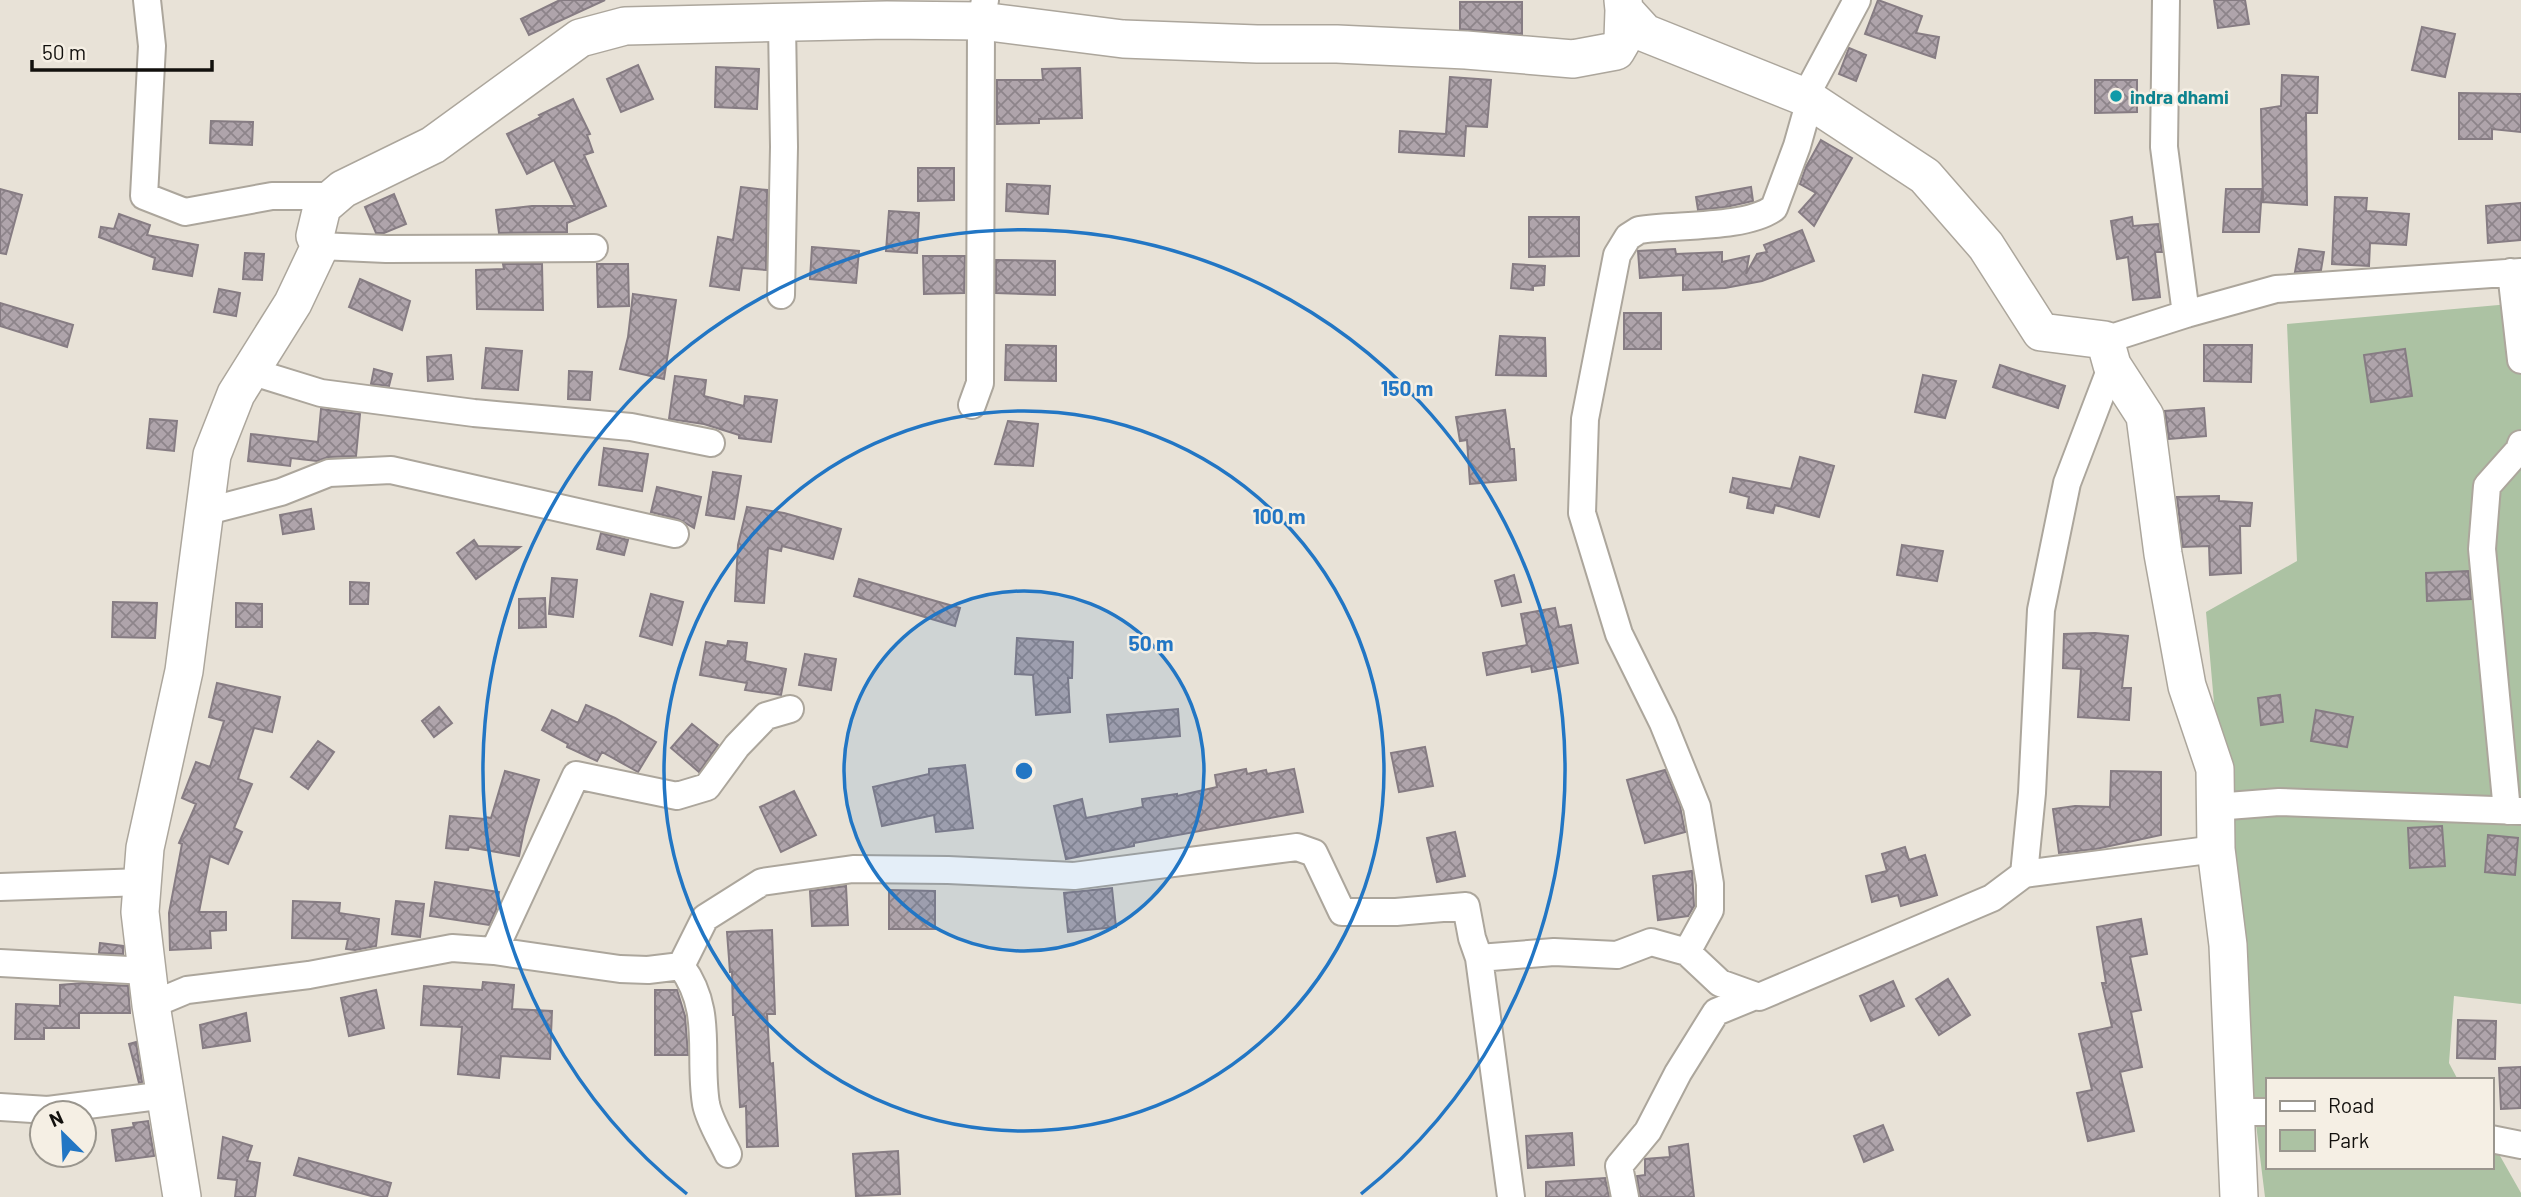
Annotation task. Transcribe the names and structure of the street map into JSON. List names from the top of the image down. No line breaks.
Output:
{"places":["indra dhami"],"legend":["Road","Park"],"scale_bar":"50 m","north":"top left","rings":["150 m","100 m","50 m"]}
